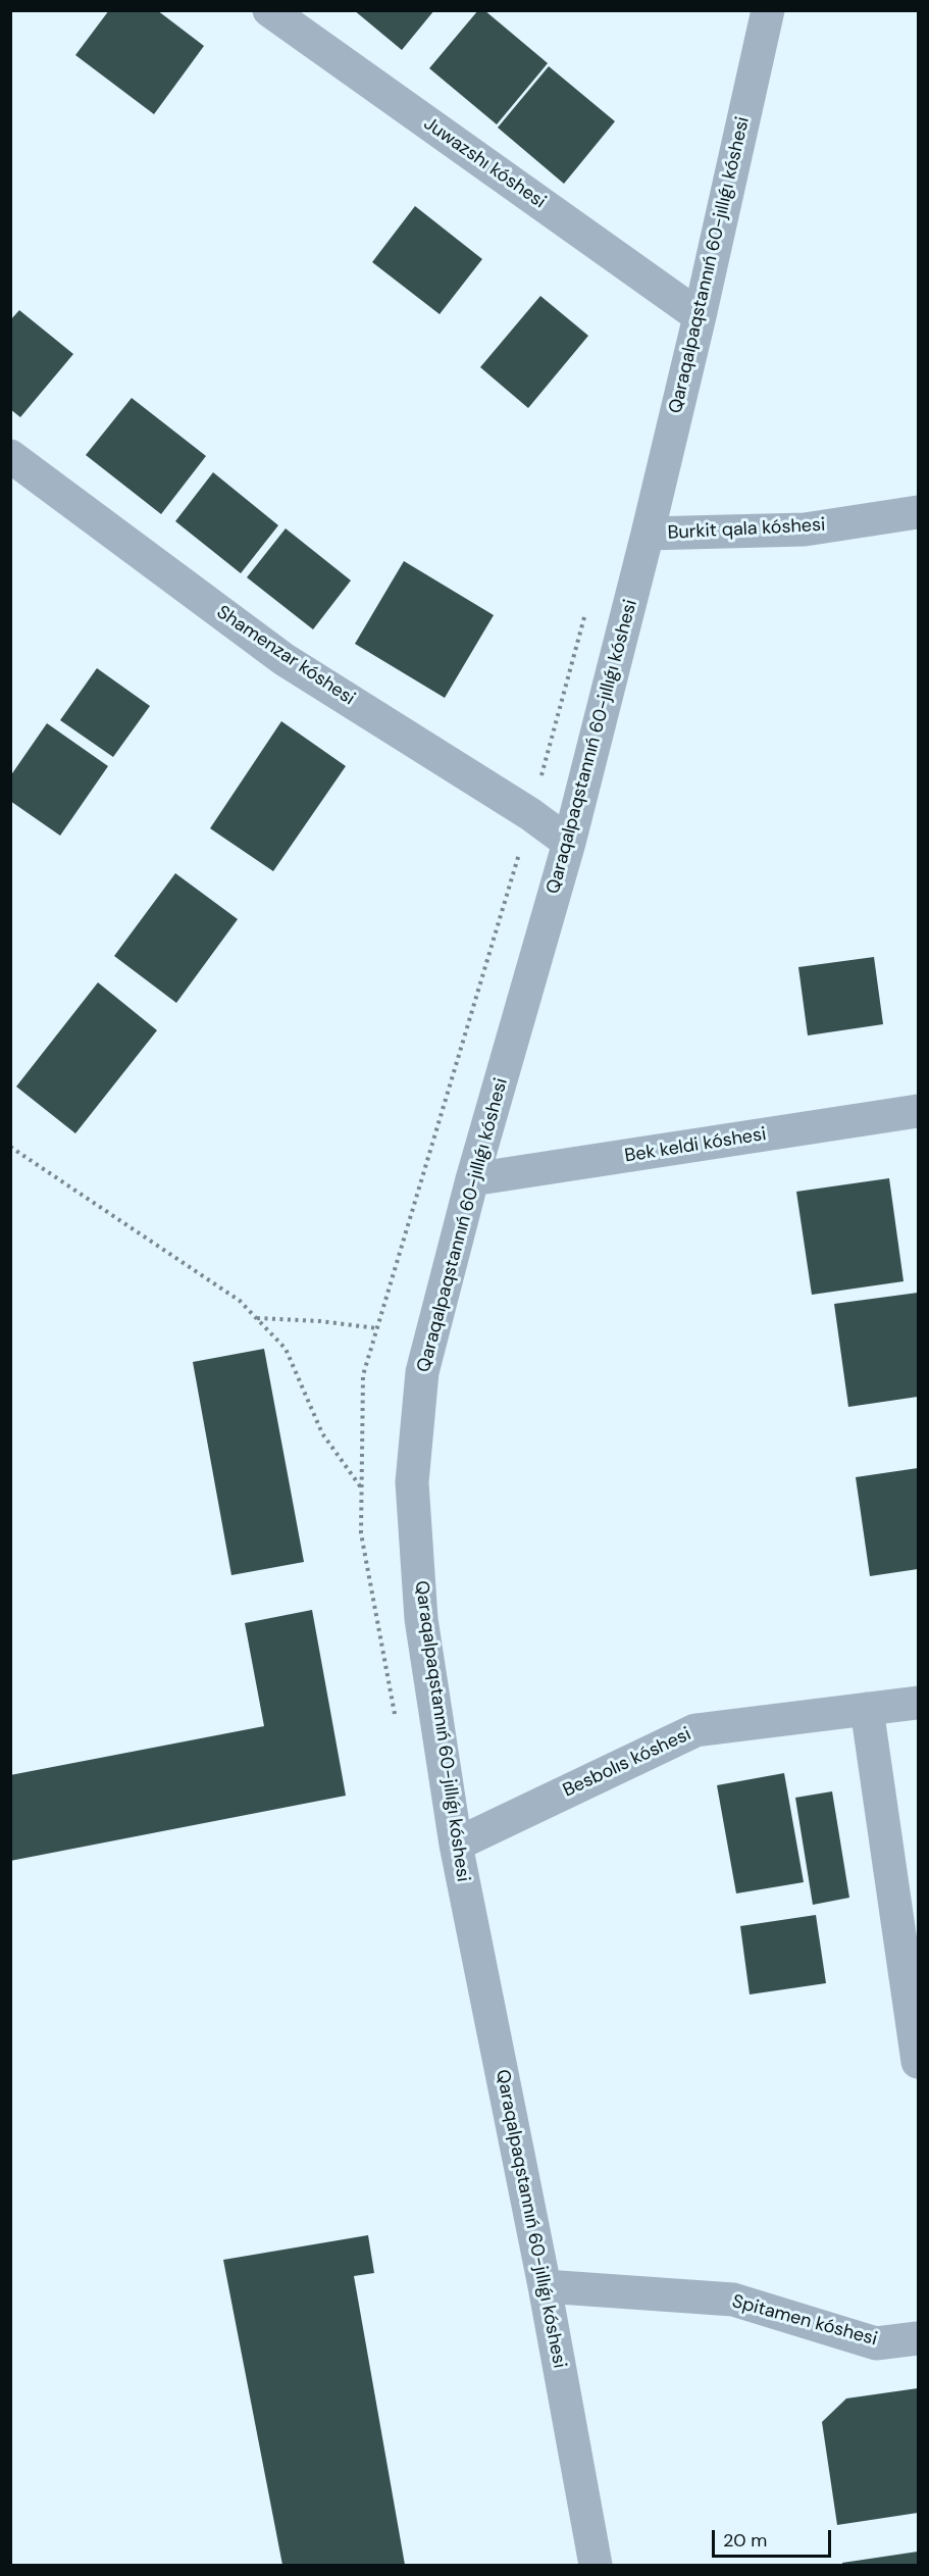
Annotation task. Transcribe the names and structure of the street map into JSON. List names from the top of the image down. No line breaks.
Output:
{"streets":{"street":["Juwazshı kóshesi","Qaraqalpaqstannıń 60-jıllıǵı kóshesi","Burkit qala kóshesi","Shamenzar kóshesi","Bek keldi kóshesi","Besbolıs kóshesi","Spitamen kóshesi"]},"crossings":[["Juwazshı kóshesi","Qaraqalpaqstannıń 60-jıllıǵı kóshesi"],["Qaraqalpaqstannıń 60-jıllıǵı kóshesi","Burkit qala kóshesi"],["Qaraqalpaqstannıń 60-jıllıǵı kóshesi","Shamenzar kóshesi"],["Qaraqalpaqstannıń 60-jıllıǵı kóshesi","Bek keldi kóshesi"],["Qaraqalpaqstannıń 60-jıllıǵı kóshesi","Besbolıs kóshesi"],["Qaraqalpaqstannıń 60-jıllıǵı kóshesi","Spitamen kóshesi"]],"scale_bar":"20 m"}
